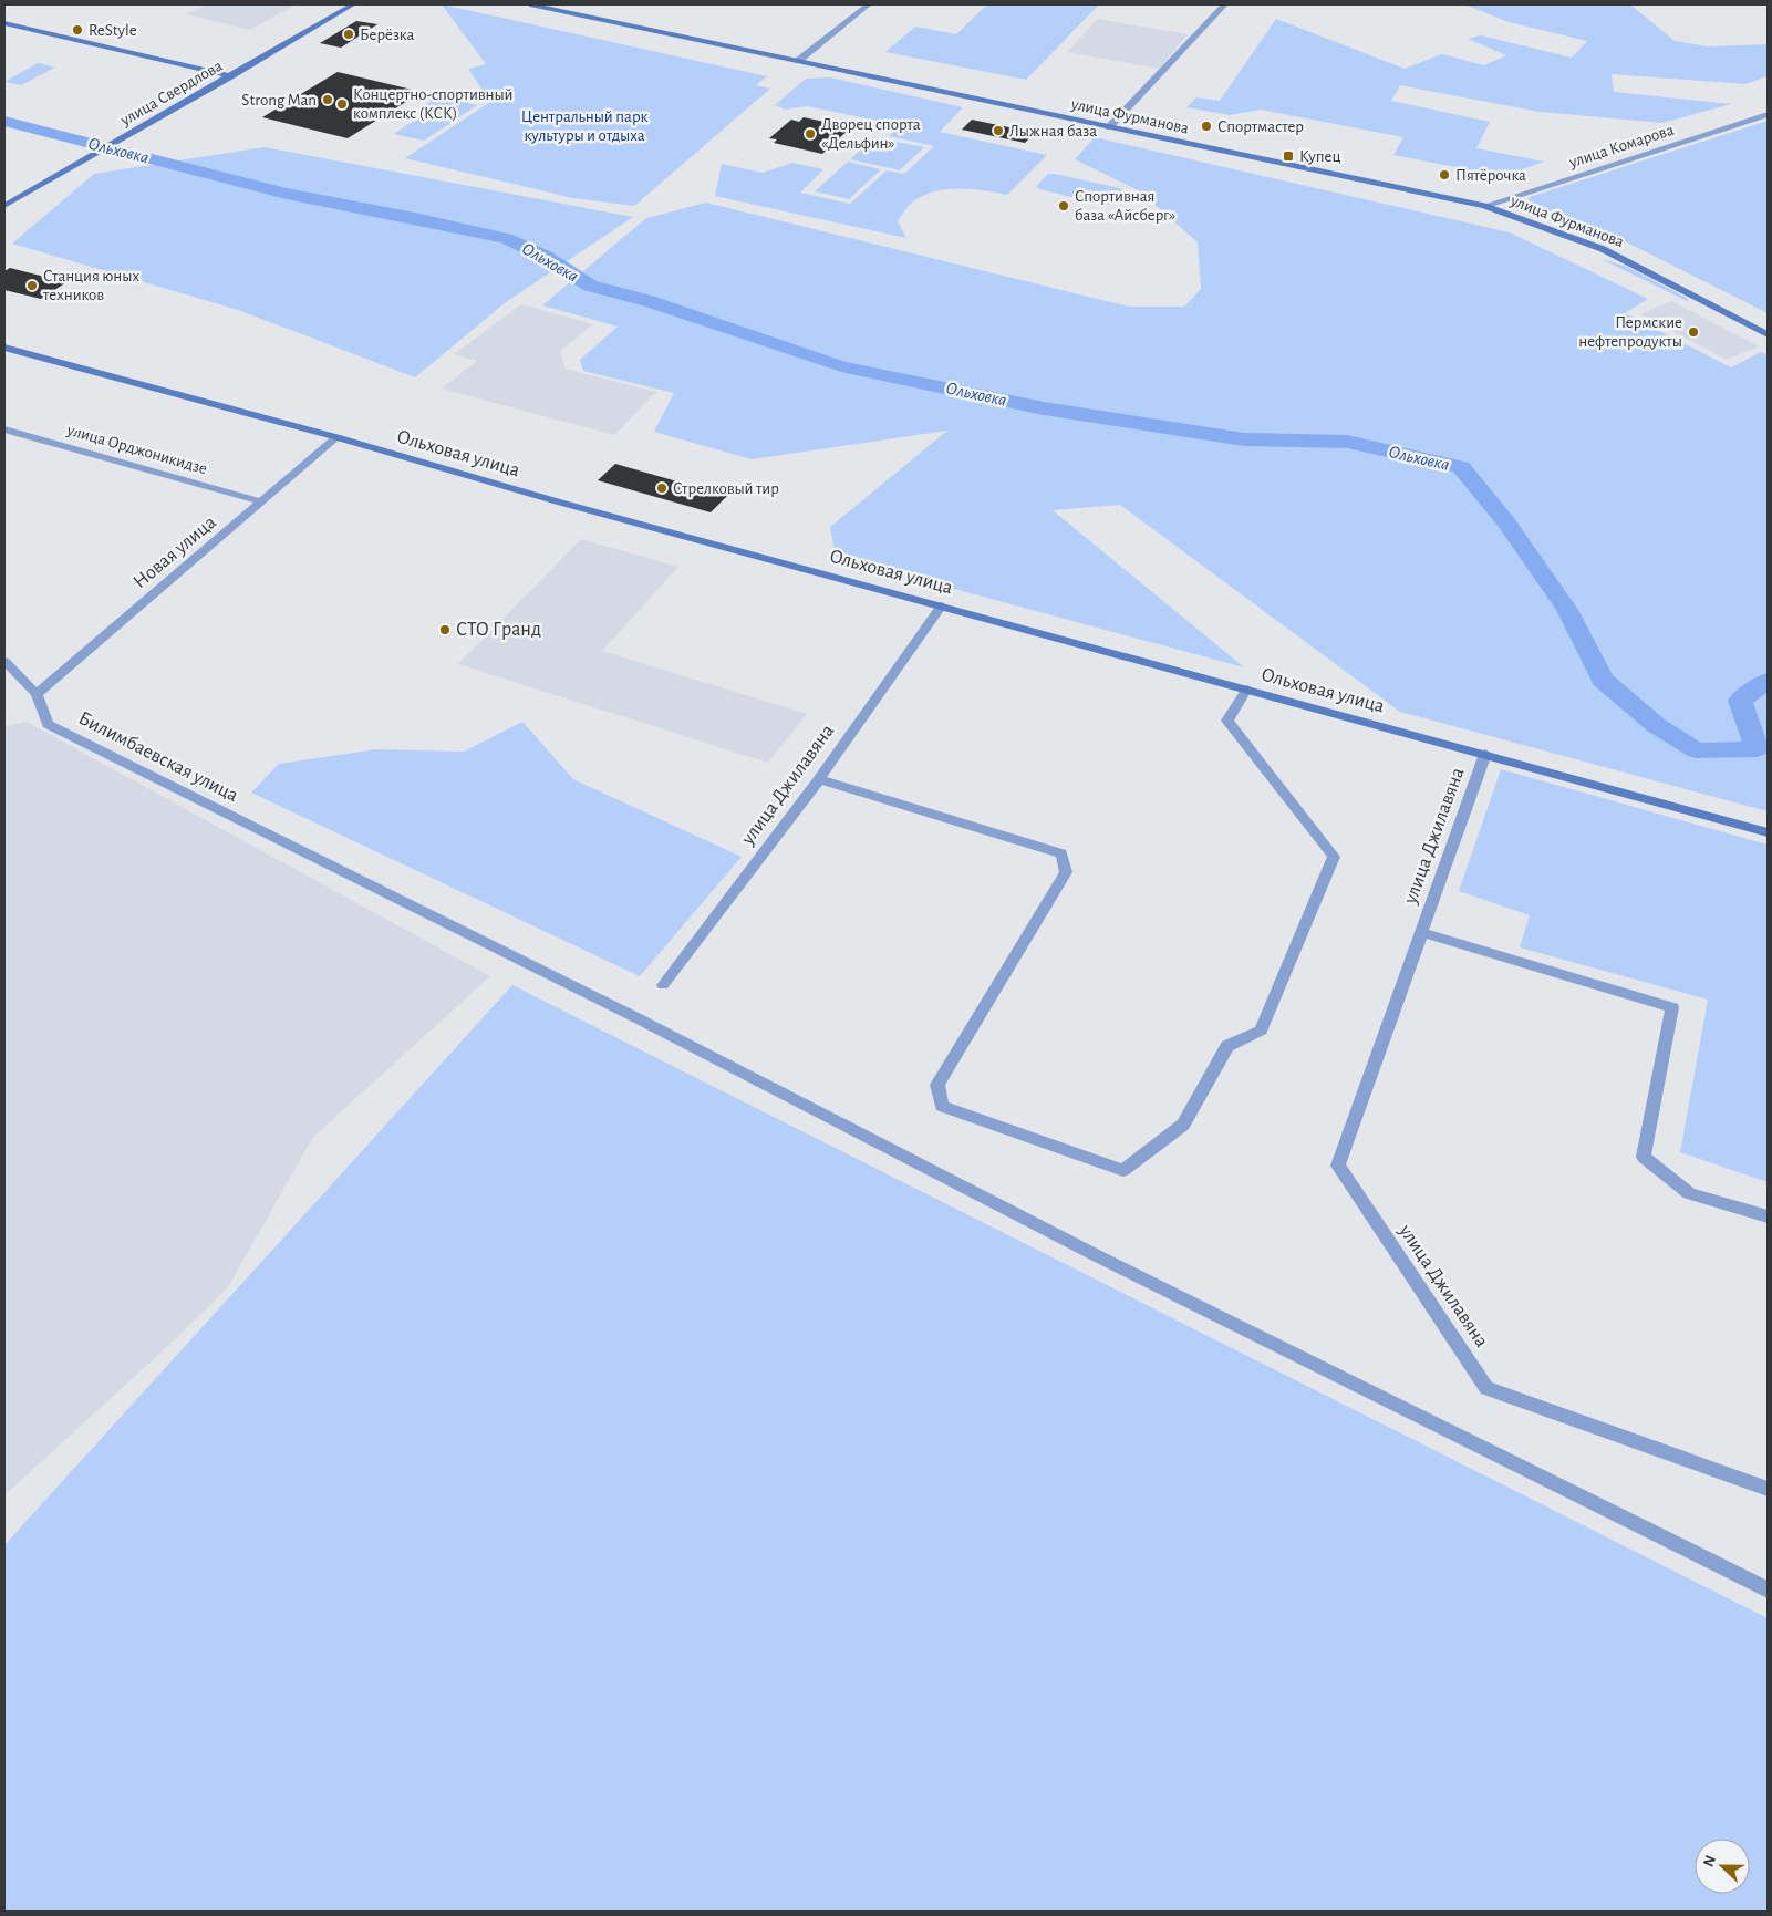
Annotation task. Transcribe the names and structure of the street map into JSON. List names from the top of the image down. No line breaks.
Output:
{"streets":{"main road":["улица Свердлова","улица Фурманова","Ольховая улица"],"street":["улица Комарова","улица Орджоникидзе","Новая улица","Билимбаевская улица","улица Джилавяна"]},"crossings":[["улица Фурманова","улица Комарова"],["улица Орджоникидзе","Новая улица"],["Ольховая улица","Новая улица"],["Ольховая улица","улица Джилавяна"],["Новая улица","Билимбаевская улица"]],"water":["Ольховка"],"parks":["Центральный парк культуры и отдыха"],"places":{"other":["ReStyle","Берёзка","Strong Man","Концертно-спортивный комплекс (КСК)","Спортмастер","Лыжная база","Дворец спорта «Дельфин»","Пятёрочка","Спортивная база «Айсберг»","Станция юных техников","Пермские нефтепродукты","Стрелковый тир","СТО Гранд"],"transit":["Купец"]},"north":"left"}
